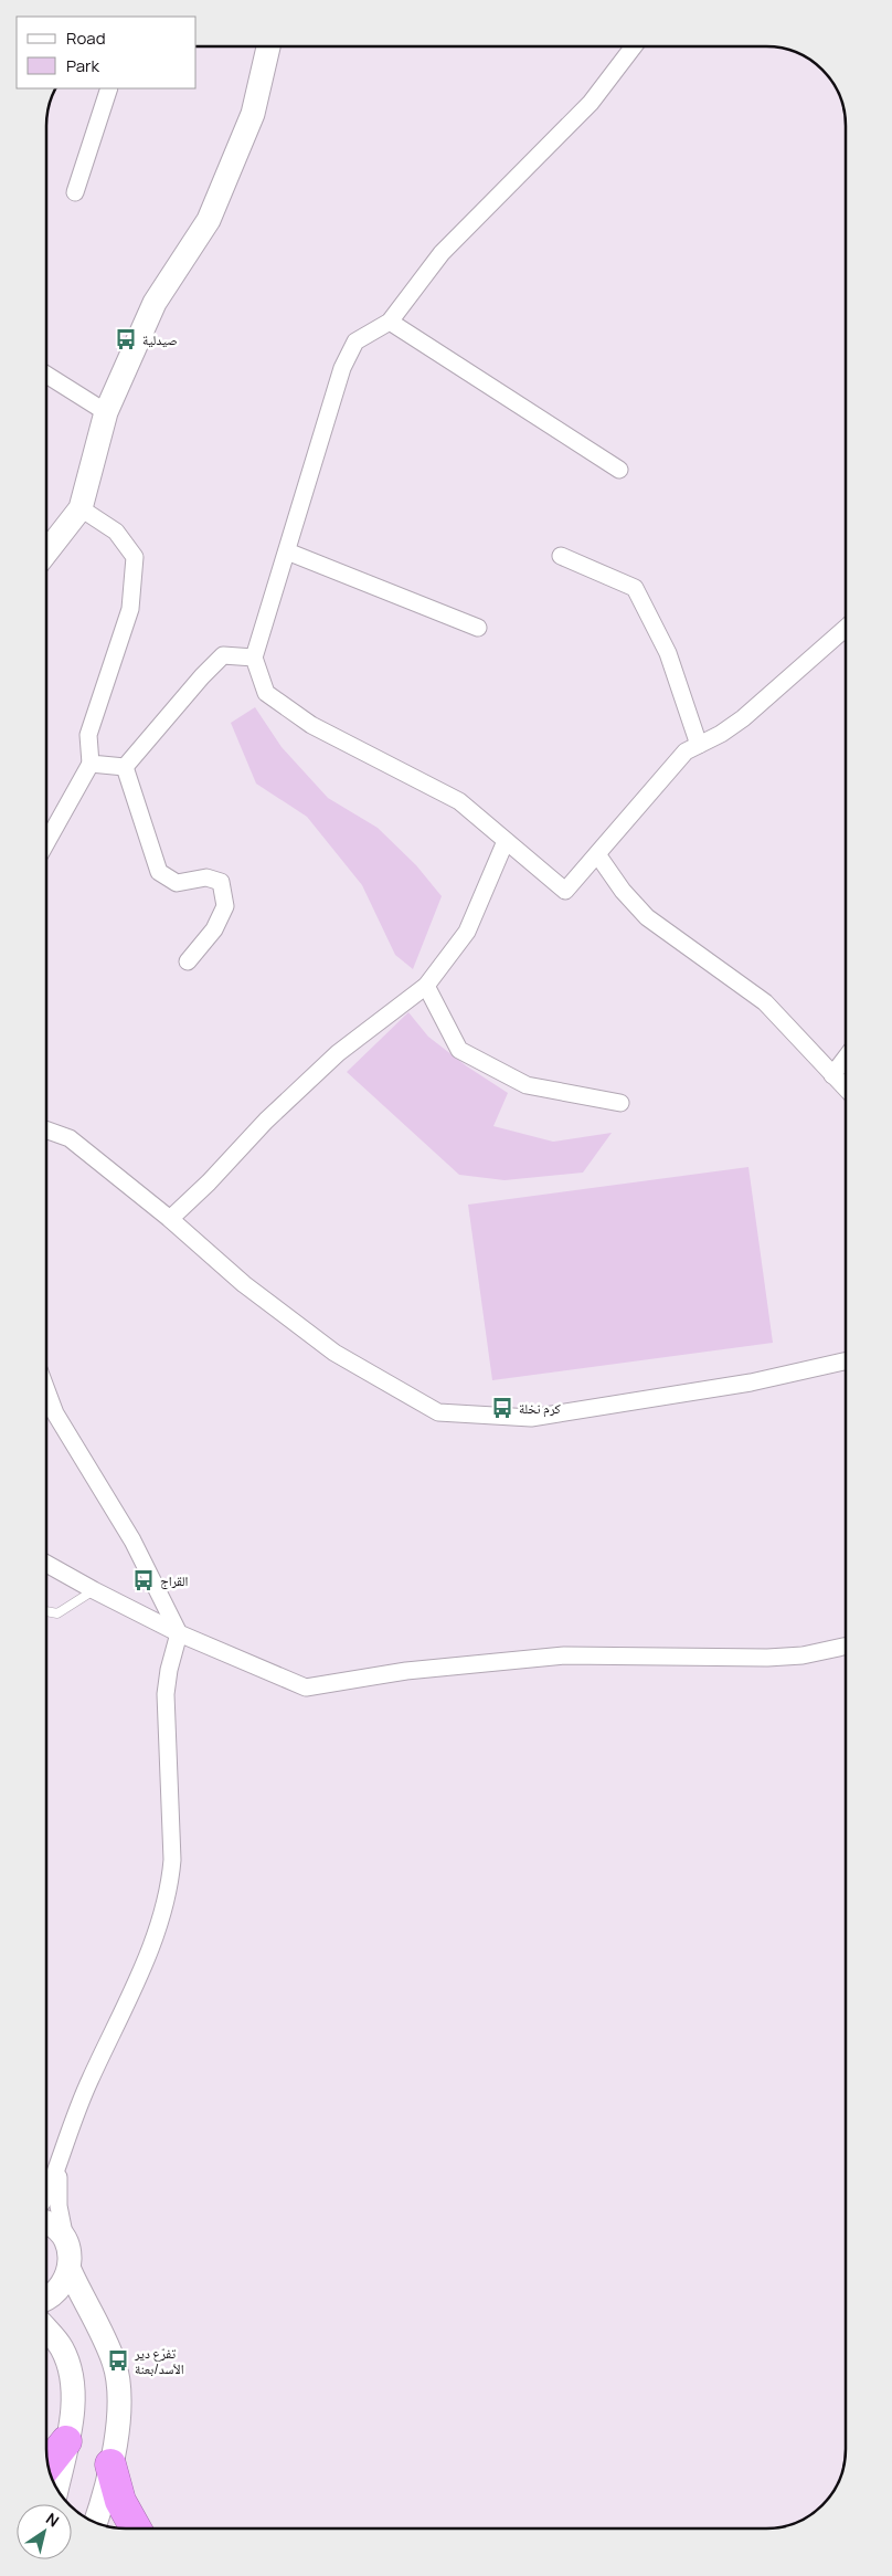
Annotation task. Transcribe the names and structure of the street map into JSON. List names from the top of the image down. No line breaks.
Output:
{"places":{"bus stop":["صيدلية","كرم نخلة","القراج","تفرّع دير الأسد/بعنة"]},"legend":["Road","Park"],"north":"top right"}
